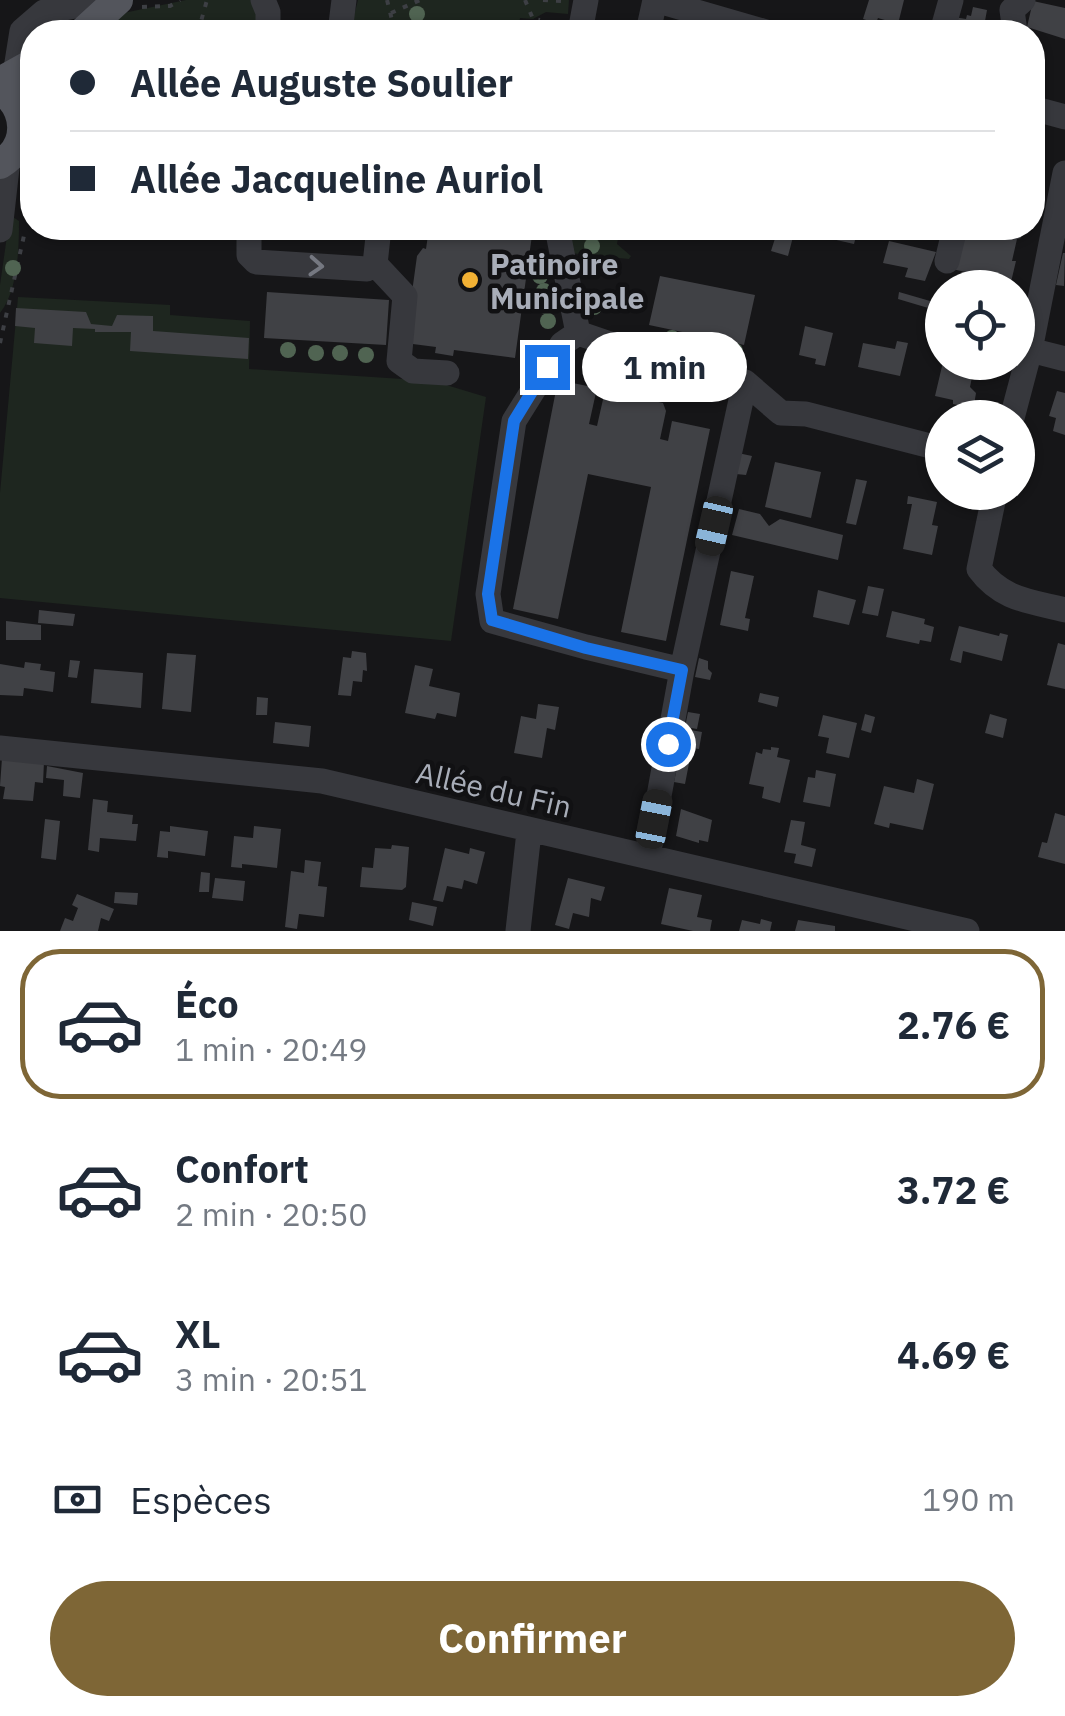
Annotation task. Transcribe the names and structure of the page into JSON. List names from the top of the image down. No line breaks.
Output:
{"streets":{"street":["Allée du Fin"]},"places":["Patinoire Municipale"],"page":{"banner":["Allée Auguste Soulier","Allée Jacqueline Auriol"],"bubble":"1 min","list":[{"name":"Éco","note":"1 min · 20:49","value":"2.76 €"},{"name":"Confort","note":"2 min · 20:50","value":"3.72 €"},{"name":"XL","note":"3 min · 20:51","value":"4.69 €"}],"pay":["Espèces","190 m"],"buttons":"Confirmer"}}
